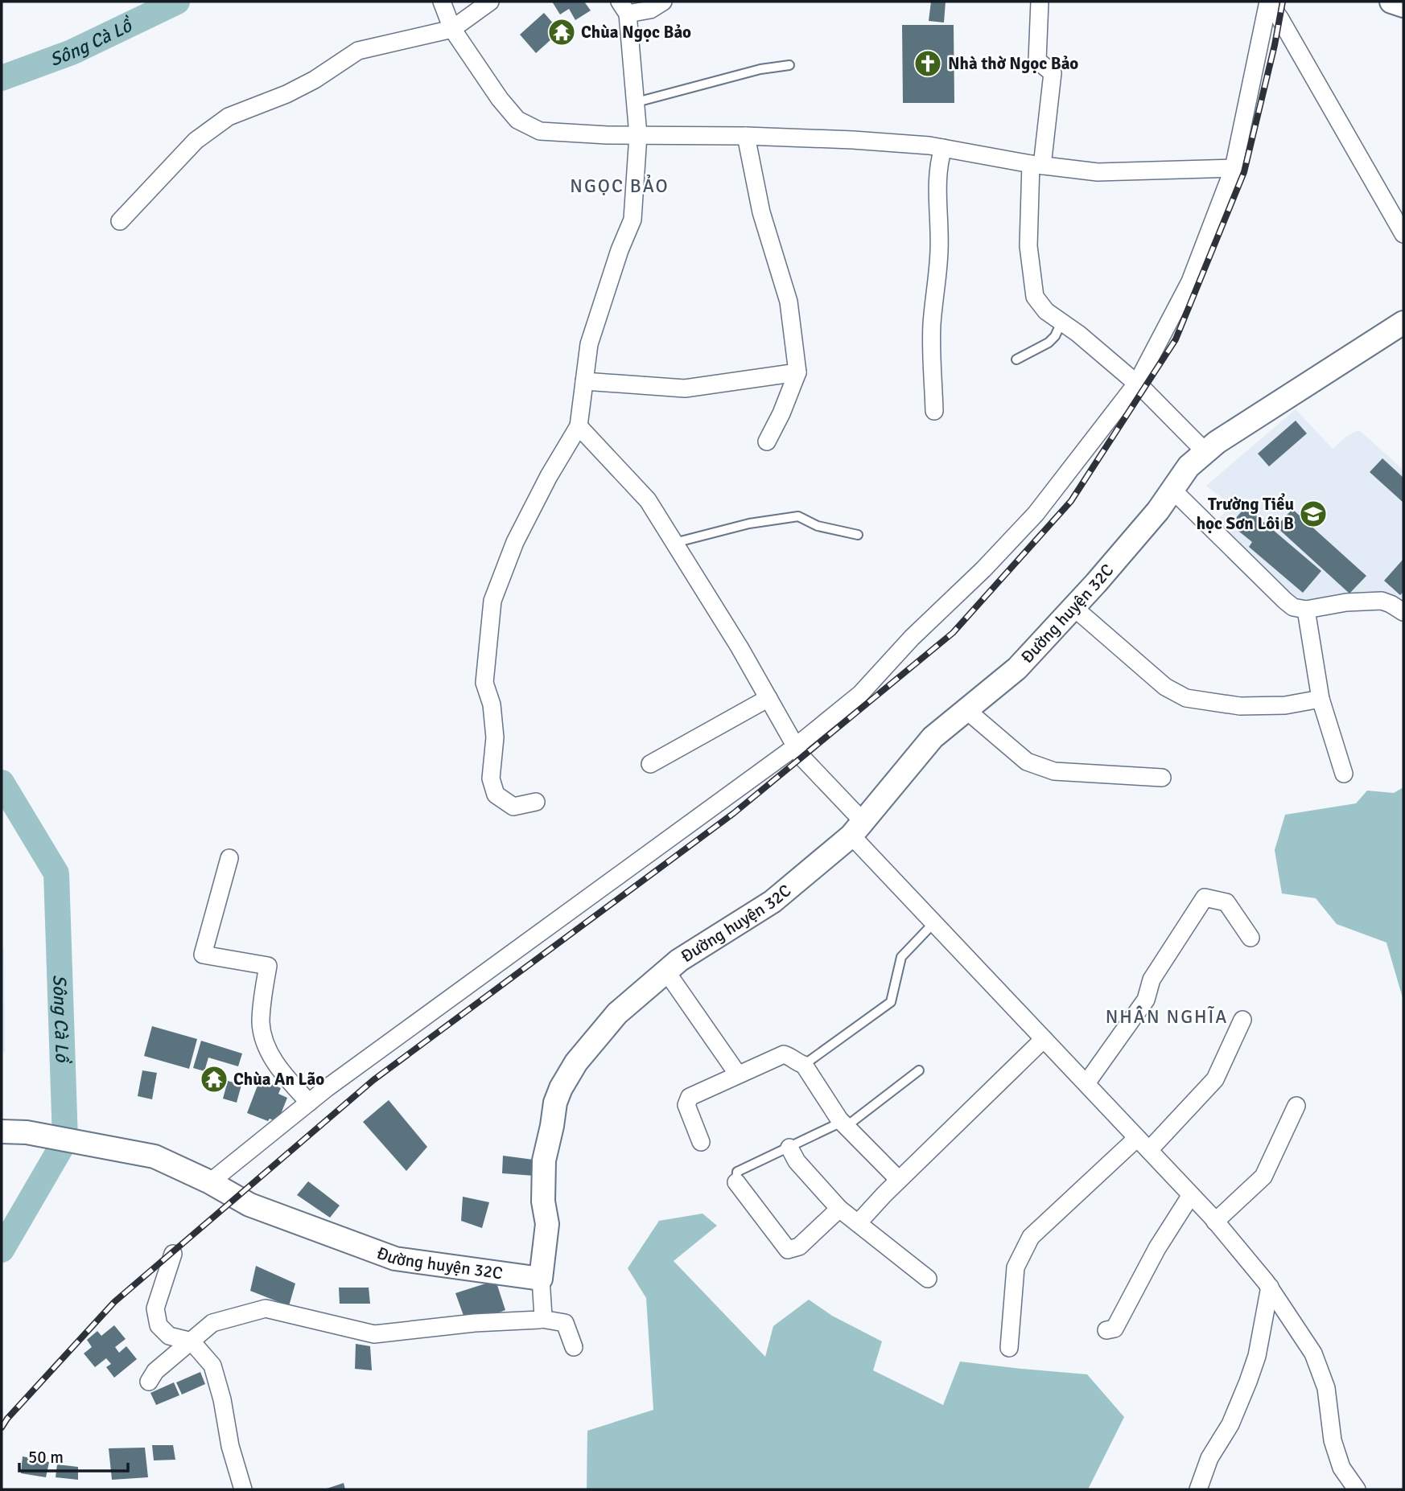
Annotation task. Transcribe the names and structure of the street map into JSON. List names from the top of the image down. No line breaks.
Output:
{"streets":{"street":["Đường huyện 32C"]},"districts":["NGỌC BẢO","NHÂN NGHĨA"],"water":["Sông Cà Lồ"],"places":{"temple":["Chùa Ngọc Bảo","Chùa An Lão"],"church":["Nhà thờ Ngọc Bảo"],"school or university":["Trường Tiểu học Sơn Lôi B"]},"scale_bar":"50 m"}
